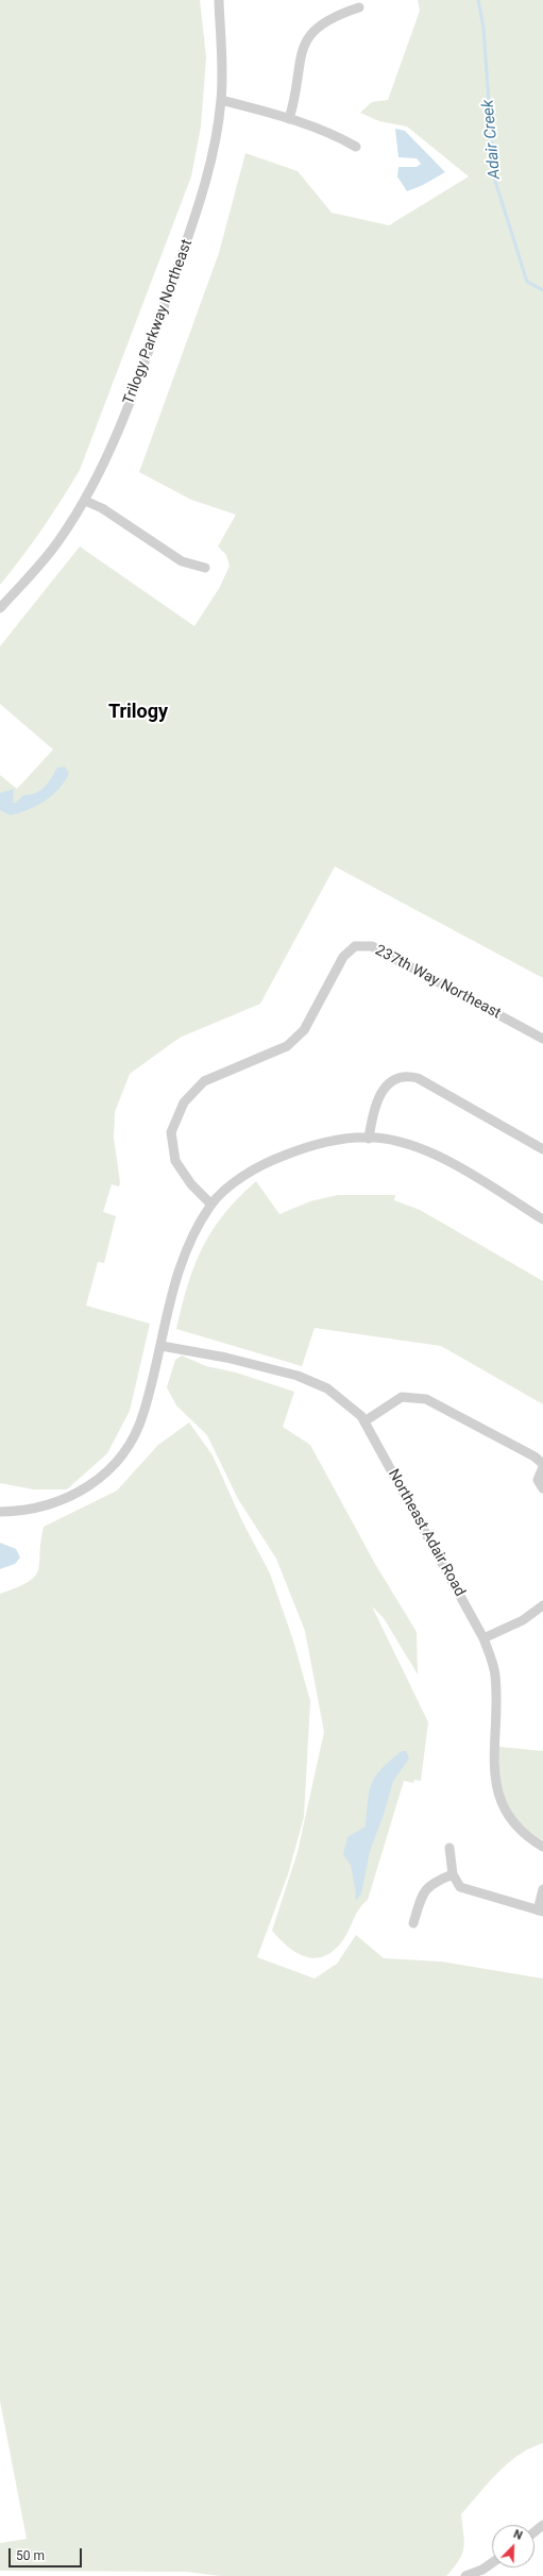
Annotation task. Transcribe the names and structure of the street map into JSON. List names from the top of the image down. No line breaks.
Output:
{"streets":{"street":["Trilogy Parkway Northeast","237th Way Northeast","Northeast Adair Road"]},"districts":["Trilogy"],"water":["Adair Creek"],"scale_bar":"50 m","north":"top right"}
